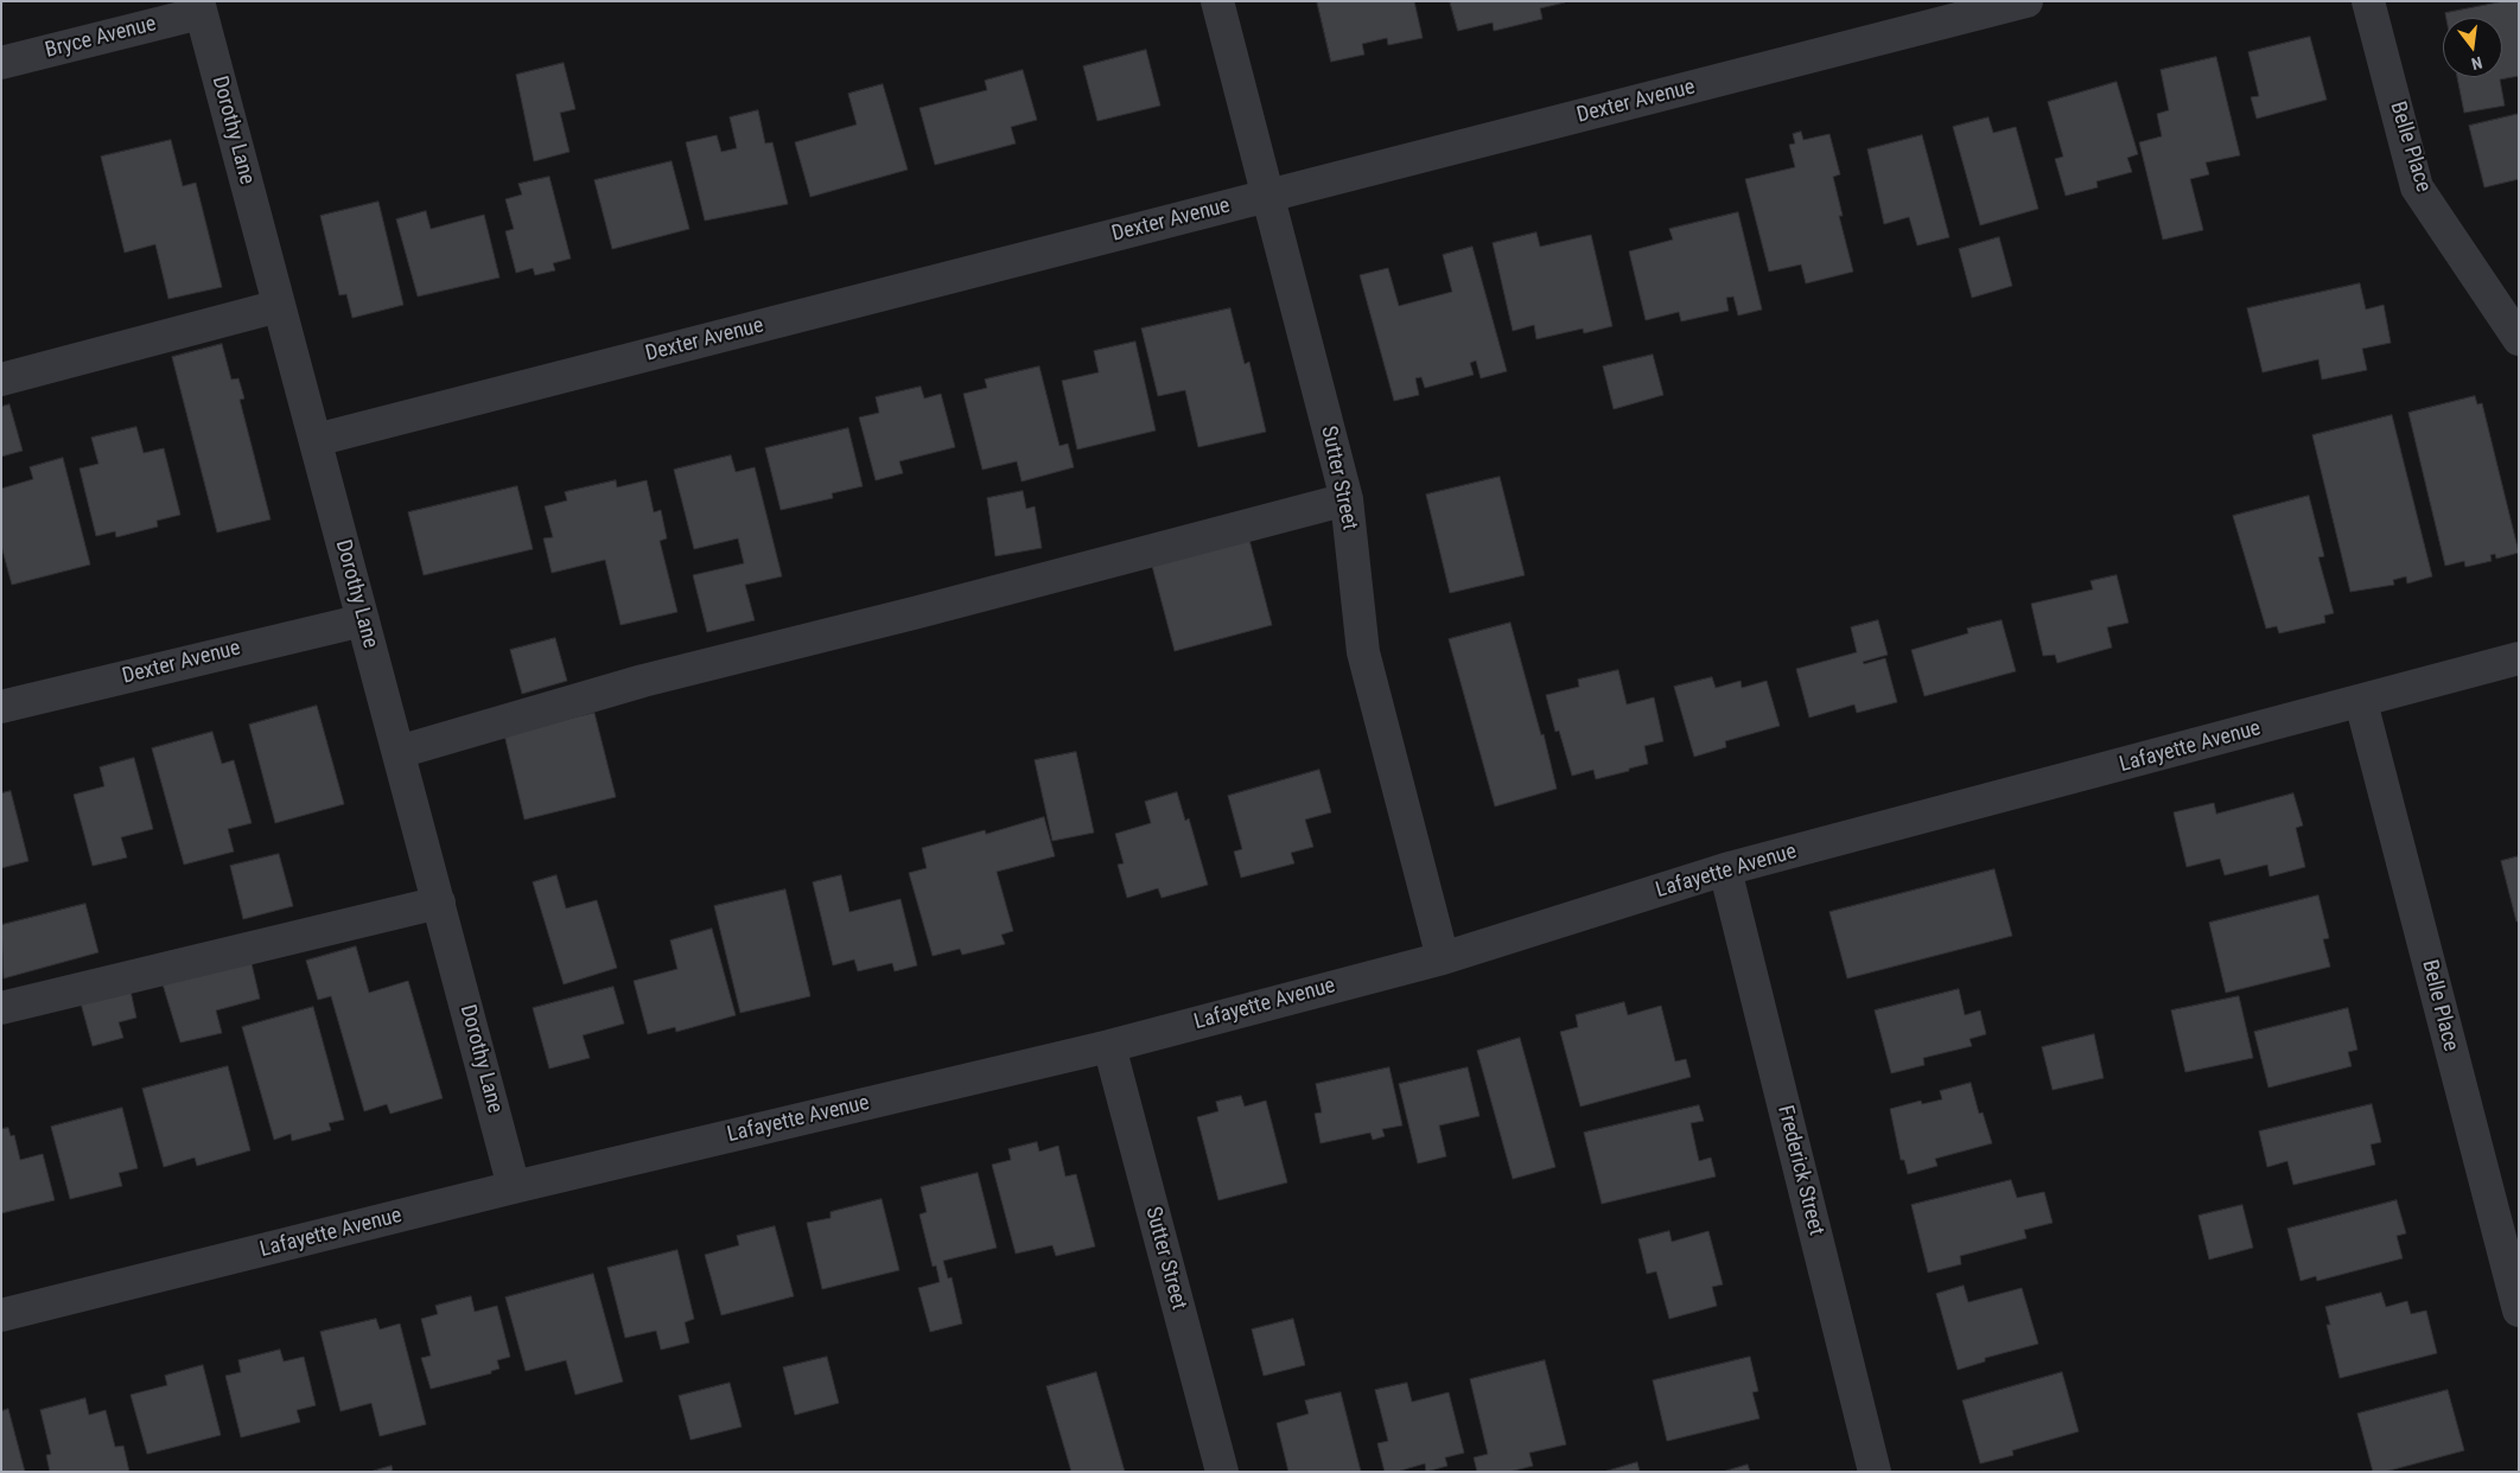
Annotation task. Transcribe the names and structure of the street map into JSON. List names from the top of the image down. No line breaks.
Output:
{"streets":{"street":["Bryce Avenue","Dexter Avenue","Dorothy Lane","Belle Place","Sutter Street","Lafayette Avenue","Frederick Street"]},"crossings":[["Bryce Avenue","Dorothy Lane"],["Dexter Avenue","Dorothy Lane"],["Dexter Avenue","Sutter Street"],["Dorothy Lane","Lafayette Avenue"],["Belle Place","Lafayette Avenue"],["Sutter Street","Lafayette Avenue"],["Lafayette Avenue","Frederick Street"]],"north":"bottom"}
